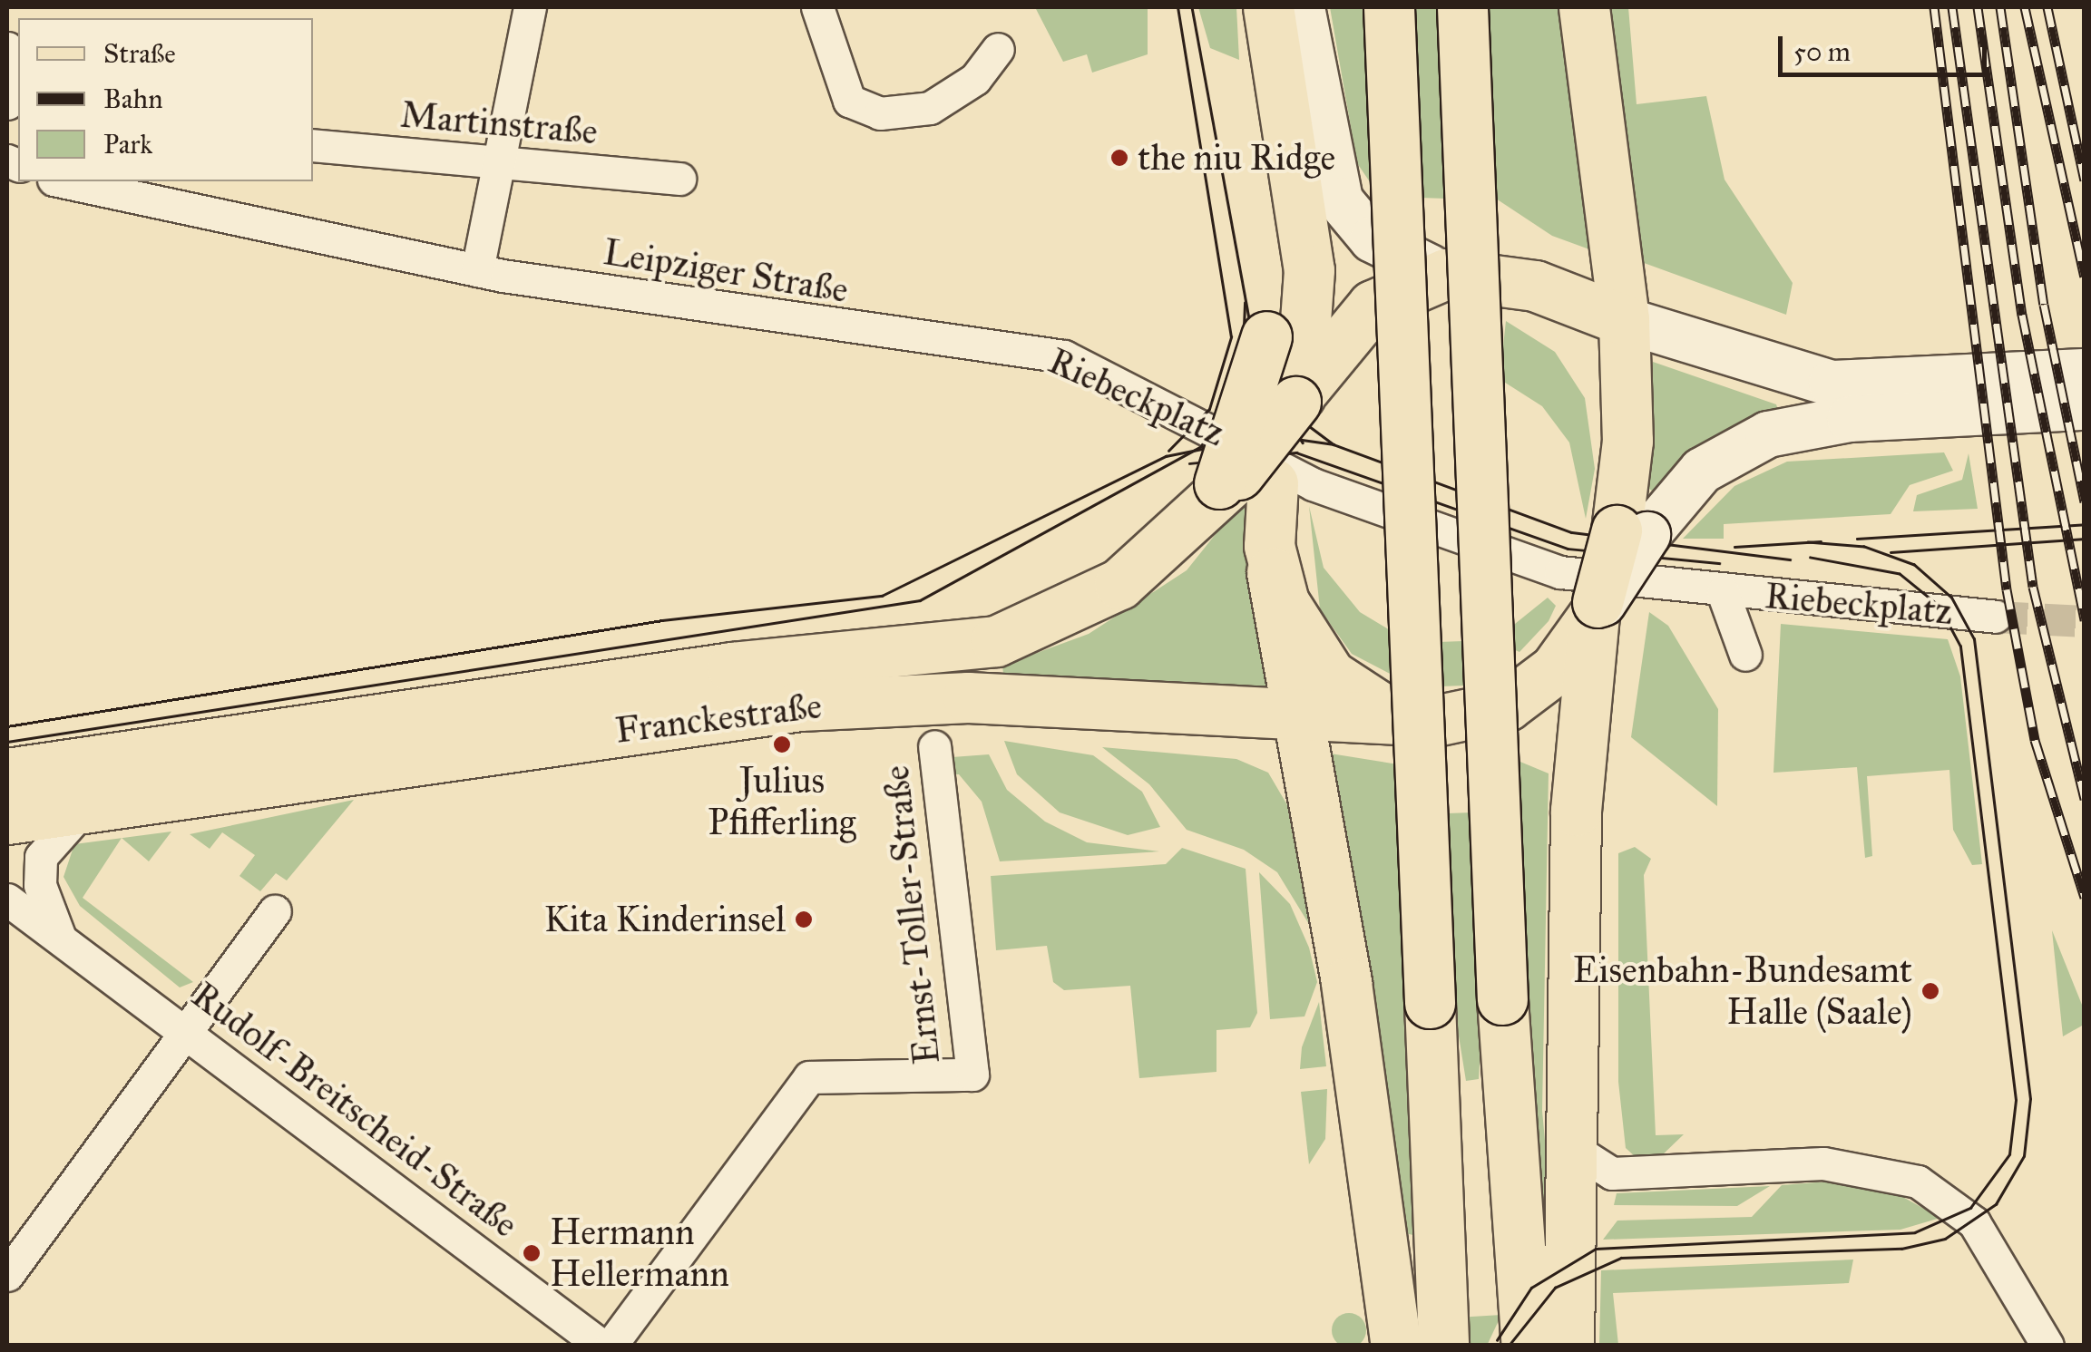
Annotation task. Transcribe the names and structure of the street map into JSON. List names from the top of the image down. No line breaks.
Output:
{"streets":{"main road":["Franckestraße"],"street":["Martinstraße","Leipziger Straße","Riebeckplatz","Ernst-Toller-Straße","Rudolf-Breitscheid-Straße"]},"crossings":[["Leipziger Straße","Riebeckplatz"]],"places":["the niu Ridge","Julius Pfifferling","Kita Kinderinsel","Eisenbahn-Bundesamt Halle (Saale)","Hermann Hellermann"],"legend":["Straße","Bahn","Park"],"scale_bar":"50 m"}
